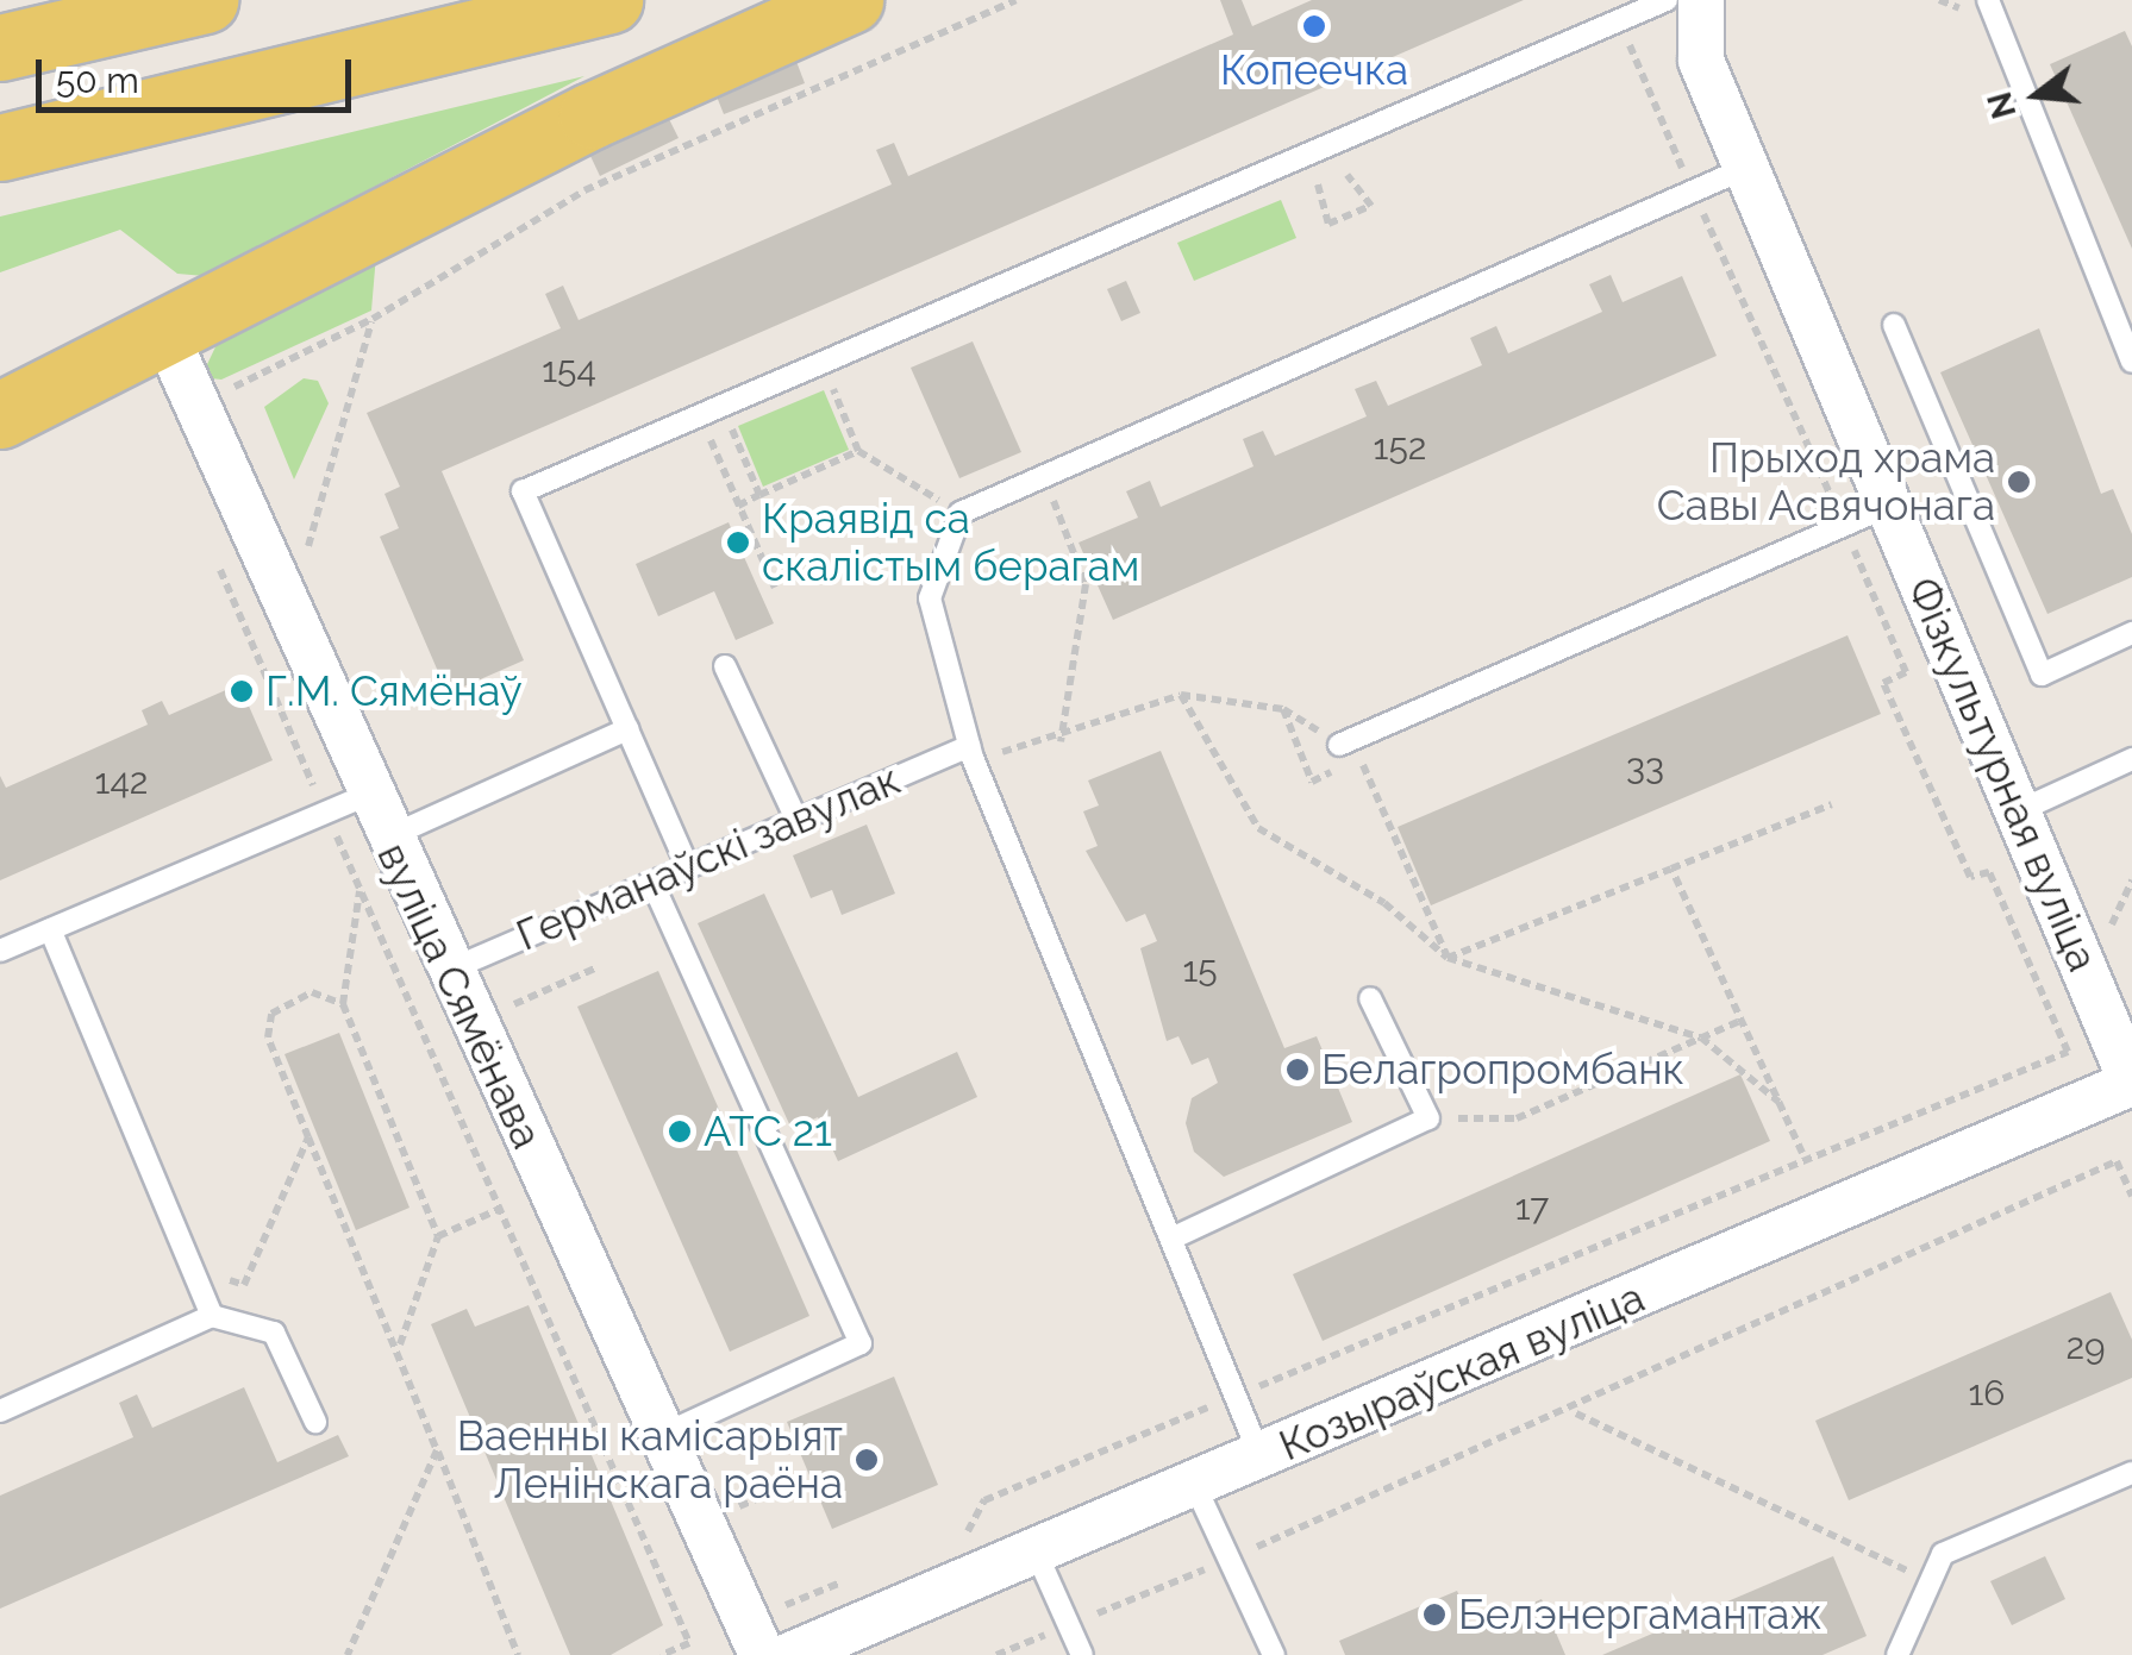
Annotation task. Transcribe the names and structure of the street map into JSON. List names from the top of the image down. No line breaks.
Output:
{"streets":{"street":["Фізкультурная вуліца","вуліца Сямёнава","Козыраўская вуліца"],"lane":["Германаўскі завулак"]},"crossings":[["Фізкультурная вуліца","Козыраўская вуліца"],["Германаўскі завулак","вуліца Сямёнава"]],"places":["Копеечка","Прыход храма Савы Асвячонага","Краявід са скалістым берагам","Г.М. Сямёнаў","Белагропромбанк","АТС 21","Ваенны камісарыят Ленінскага раёна","Белэнергамантаж"],"house_numbers":["154","152","33","142","15","17","29","16"],"scale_bar":"50 m","north":"left"}
